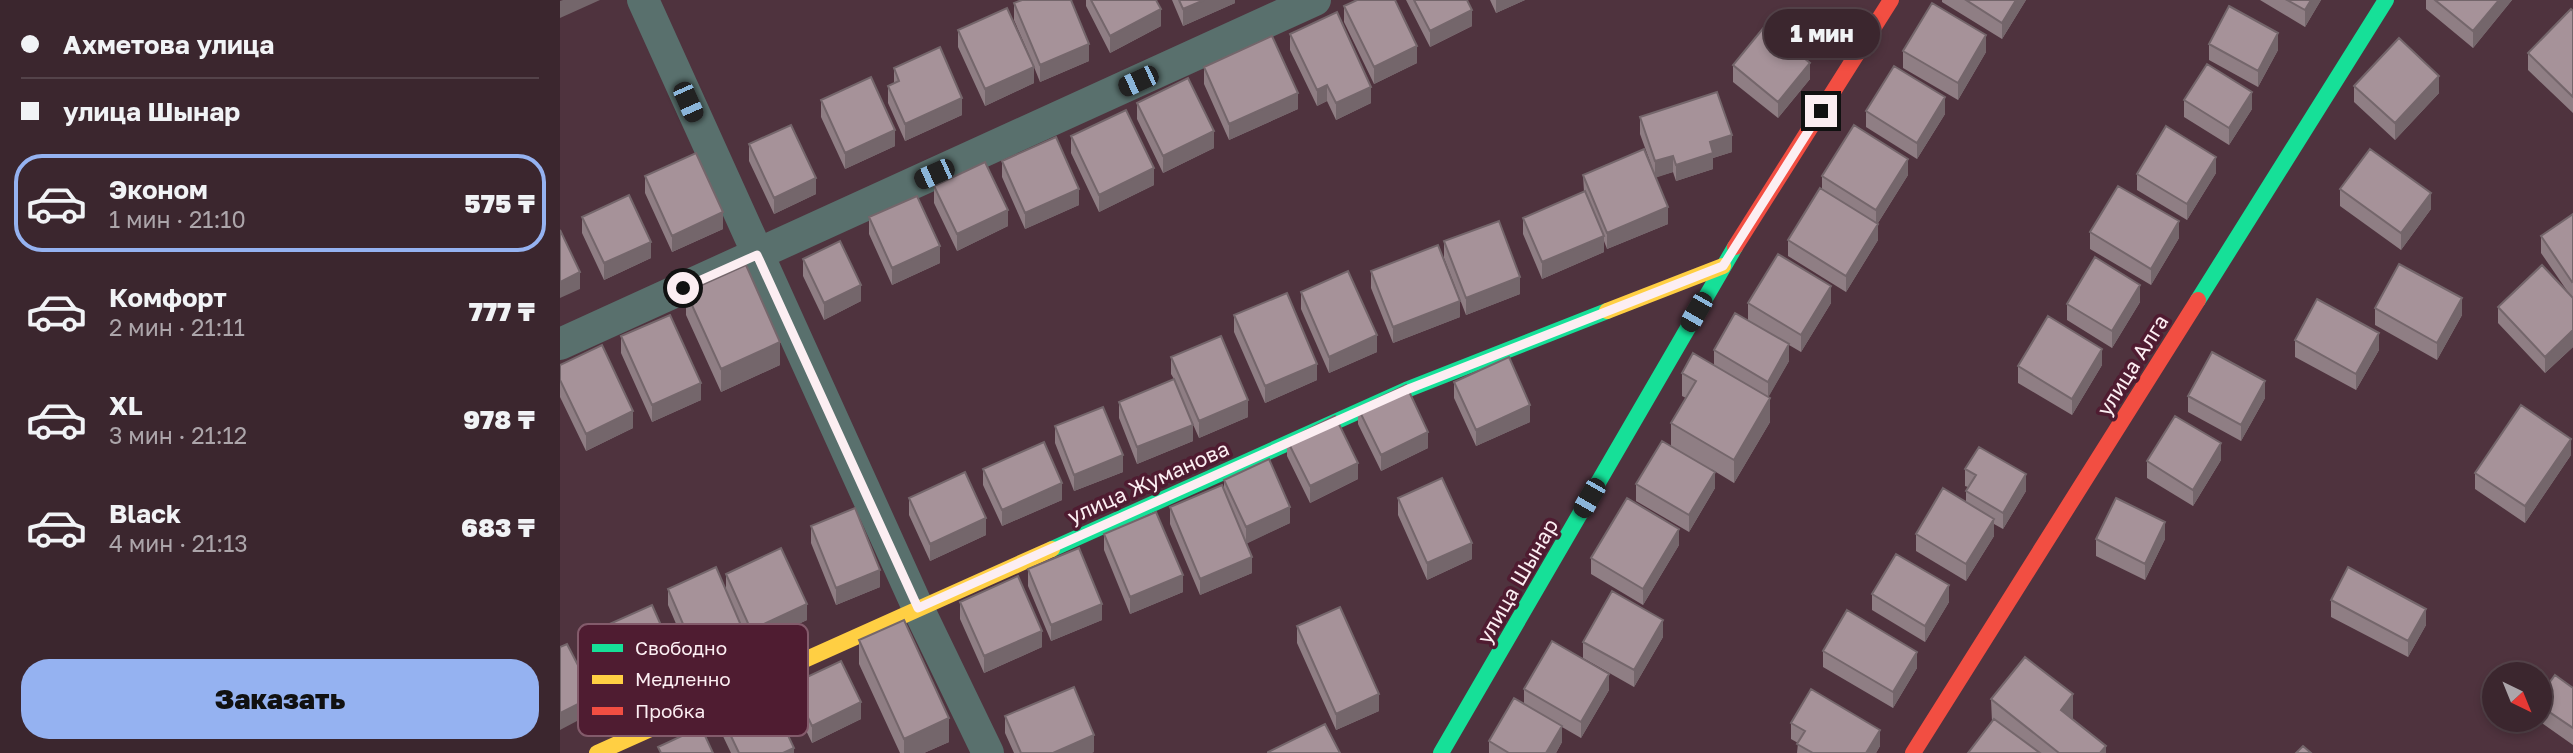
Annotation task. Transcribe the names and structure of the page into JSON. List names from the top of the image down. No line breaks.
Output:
{"streets":{"street":["улица Алга","улица Жуманова","улица Шынар"]},"crossings":[["улица Жуманова","улица Шынар"]],"legend":["Свободно","Медленно","Пробка"],"north":"bottom right","page":{"banner":["Ахметова улица","улица Шынар"],"bubble":"1 мин","list":[{"name":"Эконом","note":"1 мин · 21:10","value":"575 ₸"},{"name":"Комфорт","note":"2 мин · 21:11","value":"777 ₸"},{"name":"XL","note":"3 мин · 21:12","value":"978 ₸"},{"name":"Black","note":"4 мин · 21:13","value":"683 ₸"}],"buttons":"Заказать"}}
